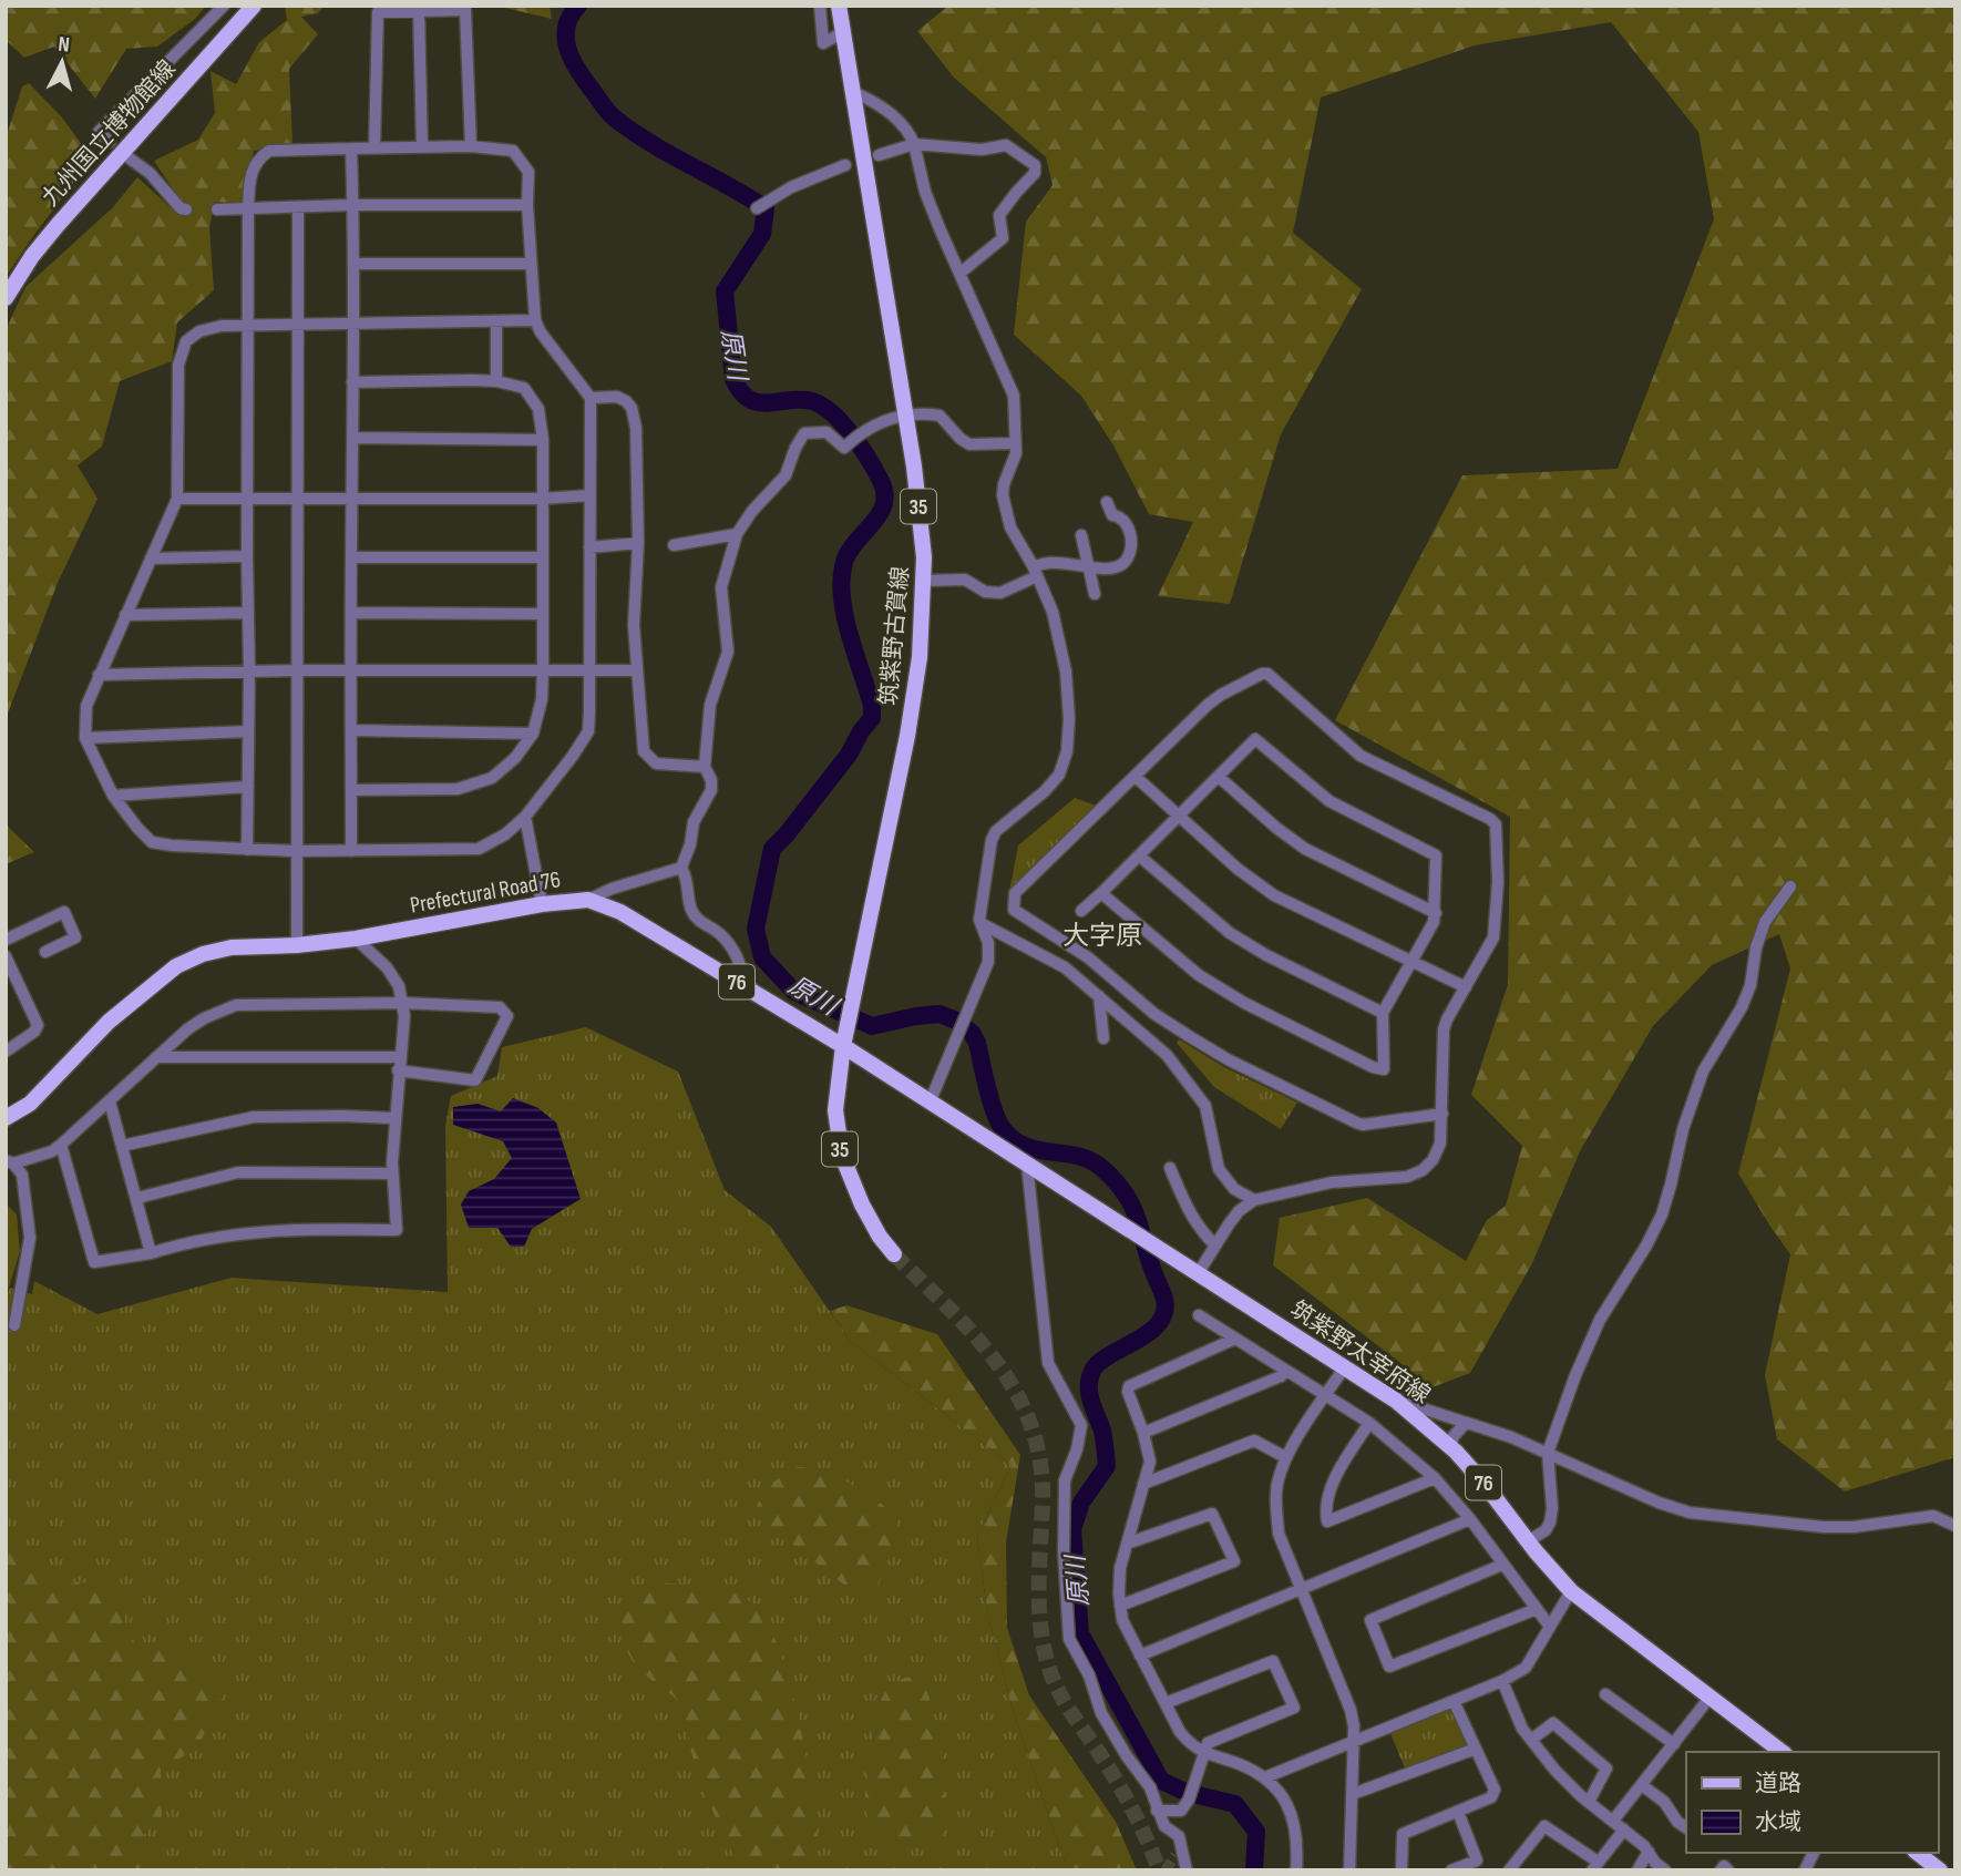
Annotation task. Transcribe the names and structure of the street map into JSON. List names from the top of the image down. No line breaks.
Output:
{"streets":{"main road":["九州国立博物館線","35","筑紫野古賀線","Prefectural Road 76","76","筑紫野太宰府線"]},"crossings":[["筑紫野古賀線","Prefectural Road 76"],["Prefectural Road 76","筑紫野太宰府線"]],"districts":["大字原"],"water":["原川"],"legend":["道路","水域"],"north":"top"}
